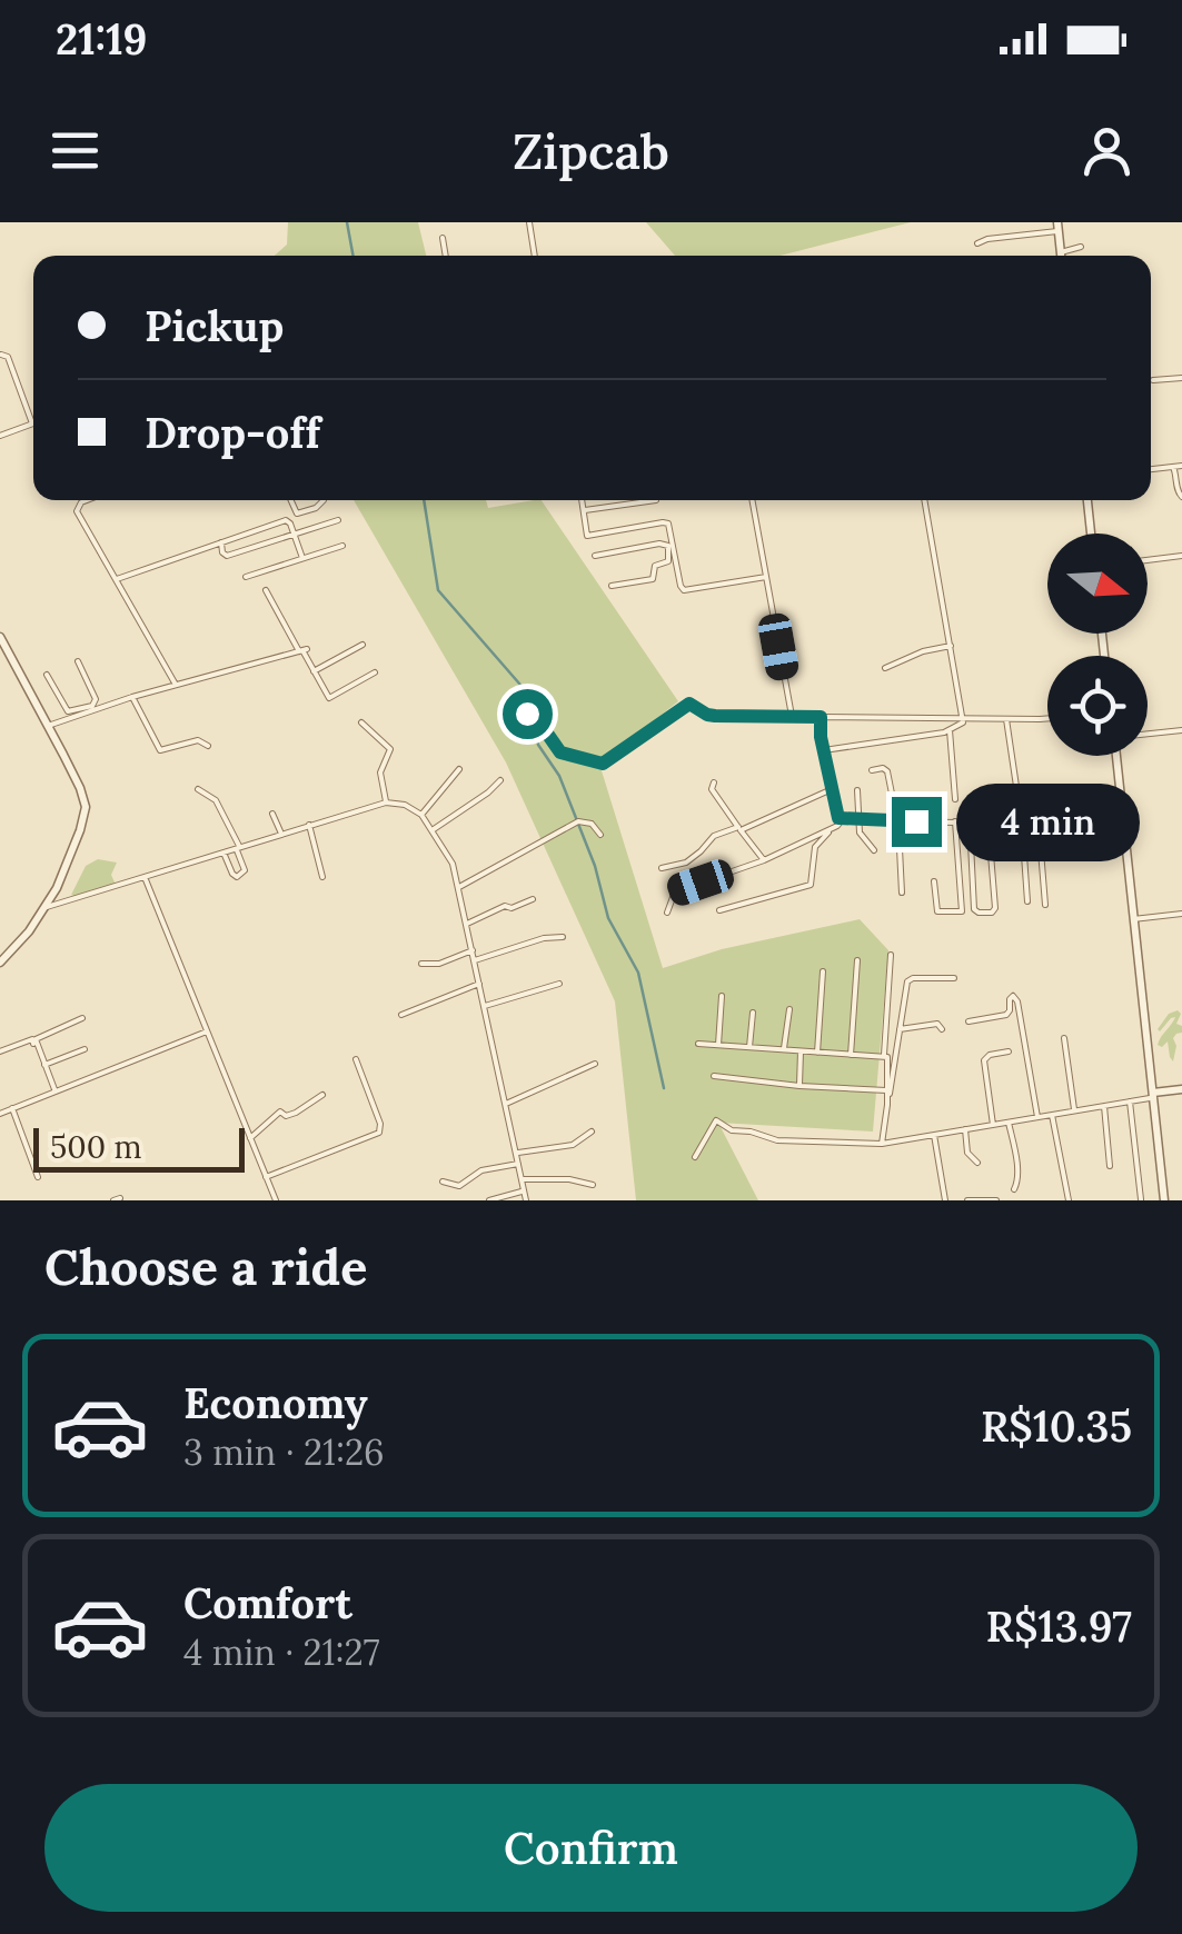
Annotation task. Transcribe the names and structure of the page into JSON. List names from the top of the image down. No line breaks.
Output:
{"scale_bar":"500 m","north":"right","page":{"status":"21:19","header":"Zipcab","banner":["Pickup","Drop-off"],"bubble":"4 min","scale":"500 m","heading":"Choose a ride","list":[{"name":"Economy","note":"3 min · 21:26","value":"R$10.35"},{"name":"Comfort","note":"4 min · 21:27","value":"R$13.97"}],"buttons":"Confirm"}}
